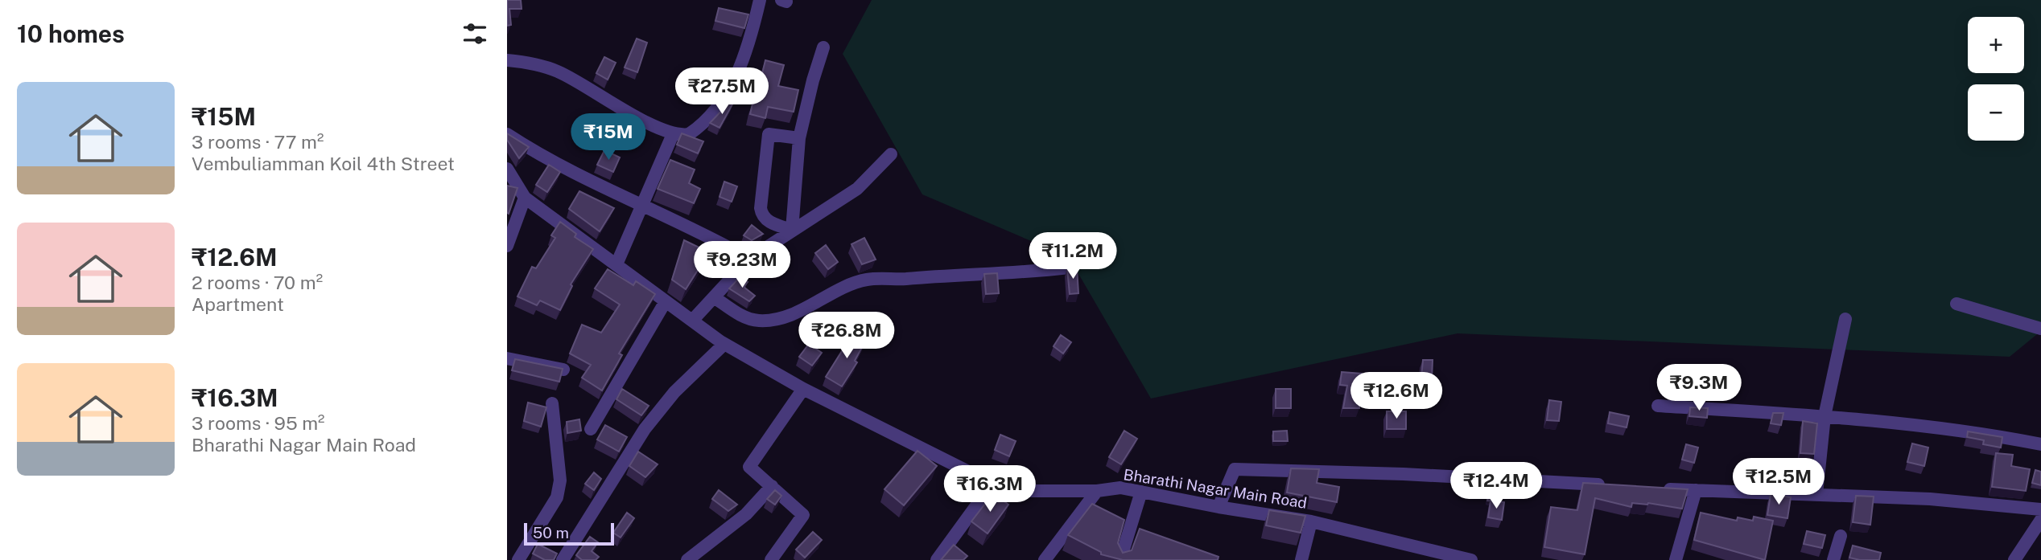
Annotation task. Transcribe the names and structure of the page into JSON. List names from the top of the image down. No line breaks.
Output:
{"streets":{"street":["Bharathi Nagar Main Road"]},"scale_bar":"50 m","page":{"heading":"10 homes","map_buttons":["+","−"],"list":[{"name":"₹15M","note":"3 rooms · 77 m² · Vembuliamman Koil 4th Street"},{"name":"₹12.6M","note":"2 rooms · 70 m² · Apartment"},{"name":"₹16.3M","note":"3 rooms · 95 m² · Bharathi Nagar Main Road"}],"price":["₹27.5M","₹15M","₹11.2M","₹9.23M","₹26.8M","₹9.3M","₹12.6M","₹12.5M","₹12.4M","₹16.3M"],"scale":"50 m"}}
